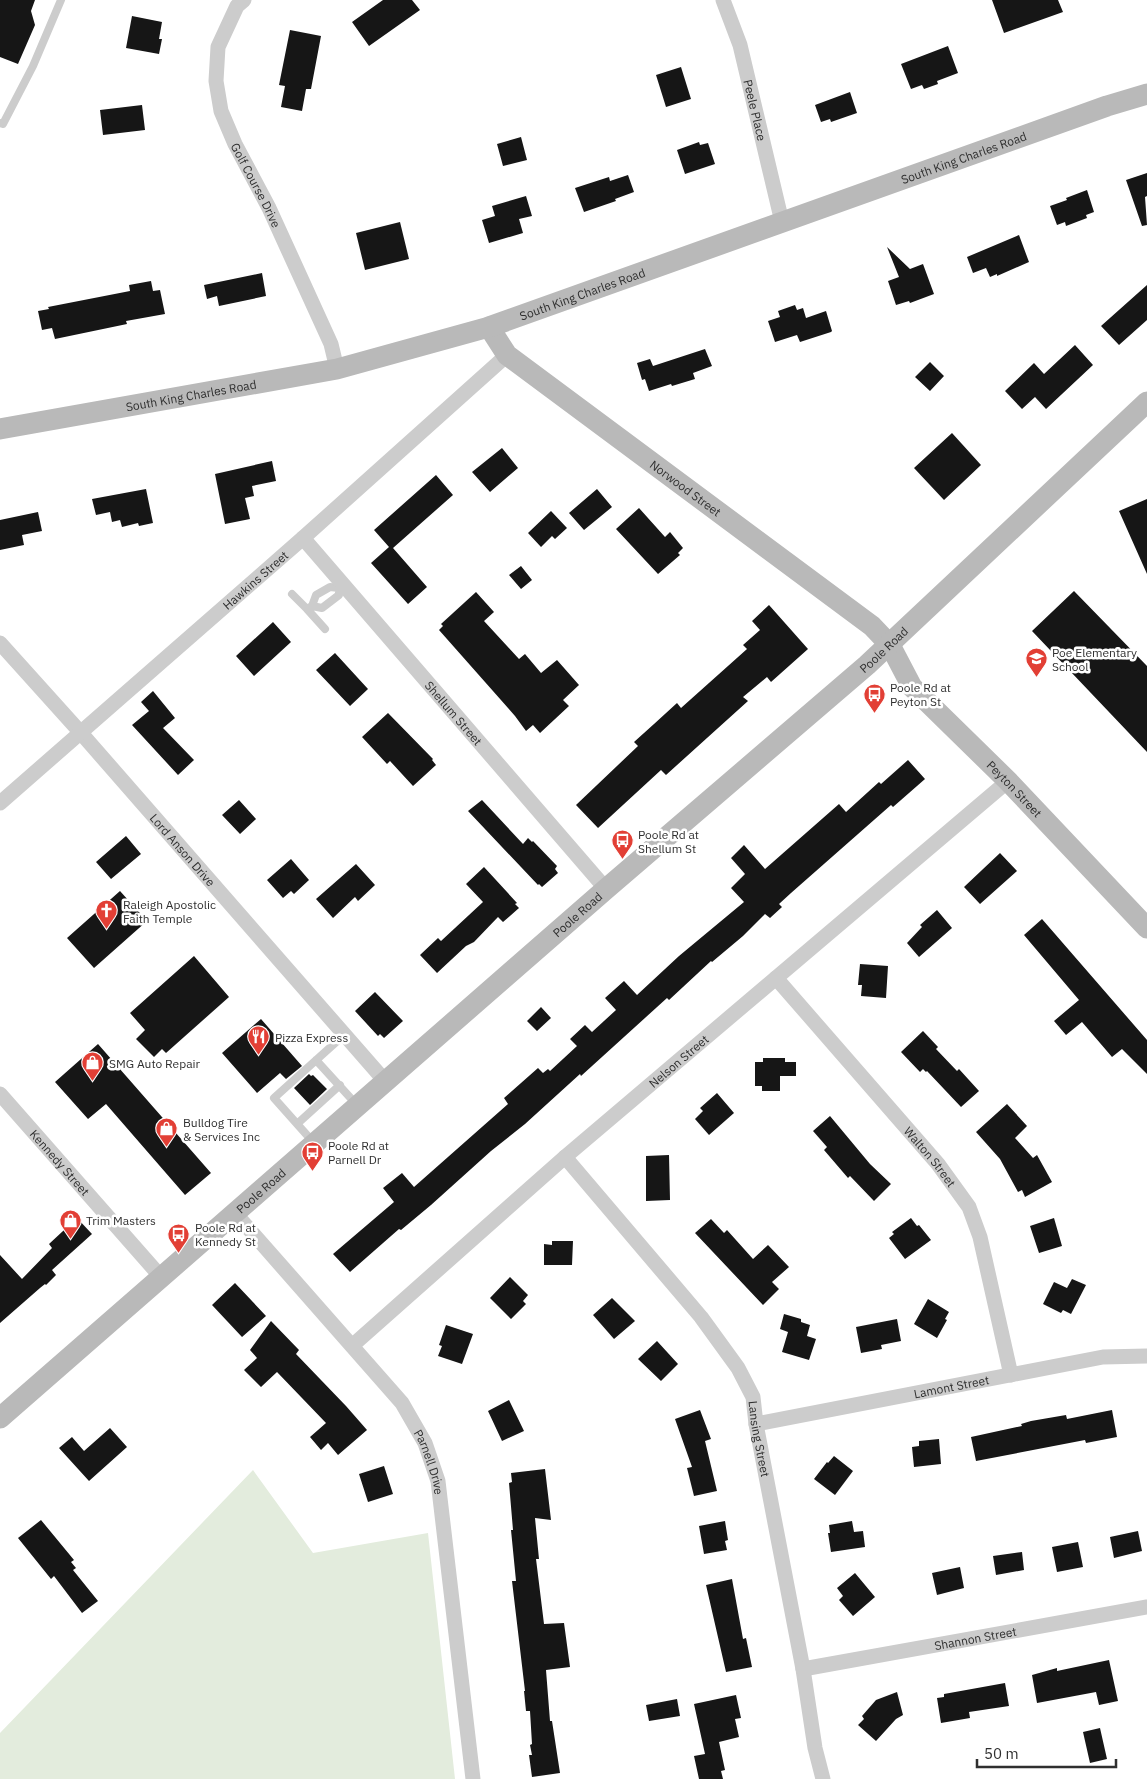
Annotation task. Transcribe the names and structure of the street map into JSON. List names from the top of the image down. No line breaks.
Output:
{"streets":{"street":["Peele Place","South King Charles Road","Golf Course Drive","Norwood Street","Hawkins Street","Poole Road","Shellum Street","Peyton Street","Lord Anson Drive","Nelson Street","Walton Street","Kennedy Street","Lamont Street","Lansing Street","Parnell Drive","Shannon Street"]},"crossings":[["Peele Place","South King Charles Road"],["South King Charles Road","Golf Course Drive"],["South King Charles Road","Norwood Street"],["Norwood Street","Hawkins Street"],["Norwood Street","Poole Road"],["Norwood Street","Peyton Street"],["Hawkins Street","Shellum Street"],["Hawkins Street","Lord Anson Drive"],["Poole Road","Shellum Street"],["Poole Road","Peyton Street"],["Poole Road","Lord Anson Drive"],["Poole Road","Kennedy Street"],["Poole Road","Parnell Drive"],["Peyton Street","Nelson Street"],["Nelson Street","Walton Street"],["Nelson Street","Lansing Street"],["Nelson Street","Parnell Drive"],["Walton Street","Lamont Street"],["Lamont Street","Lansing Street"],["Lansing Street","Shannon Street"]],"places":{"school or university":["Poe Elementary School"],"bus stop":["Poole Rd at Peyton St","Poole Rd at Shellum St","Poole Rd at Parnell Dr","Poole Rd at Kennedy St"],"church":["Raleigh Apostolic Faith Temple"],"restaurant":["Pizza Express"],"shop":["SMG Auto Repair","Bulldog Tire & Services Inc","Trim Masters"]},"scale_bar":"50 m"}
